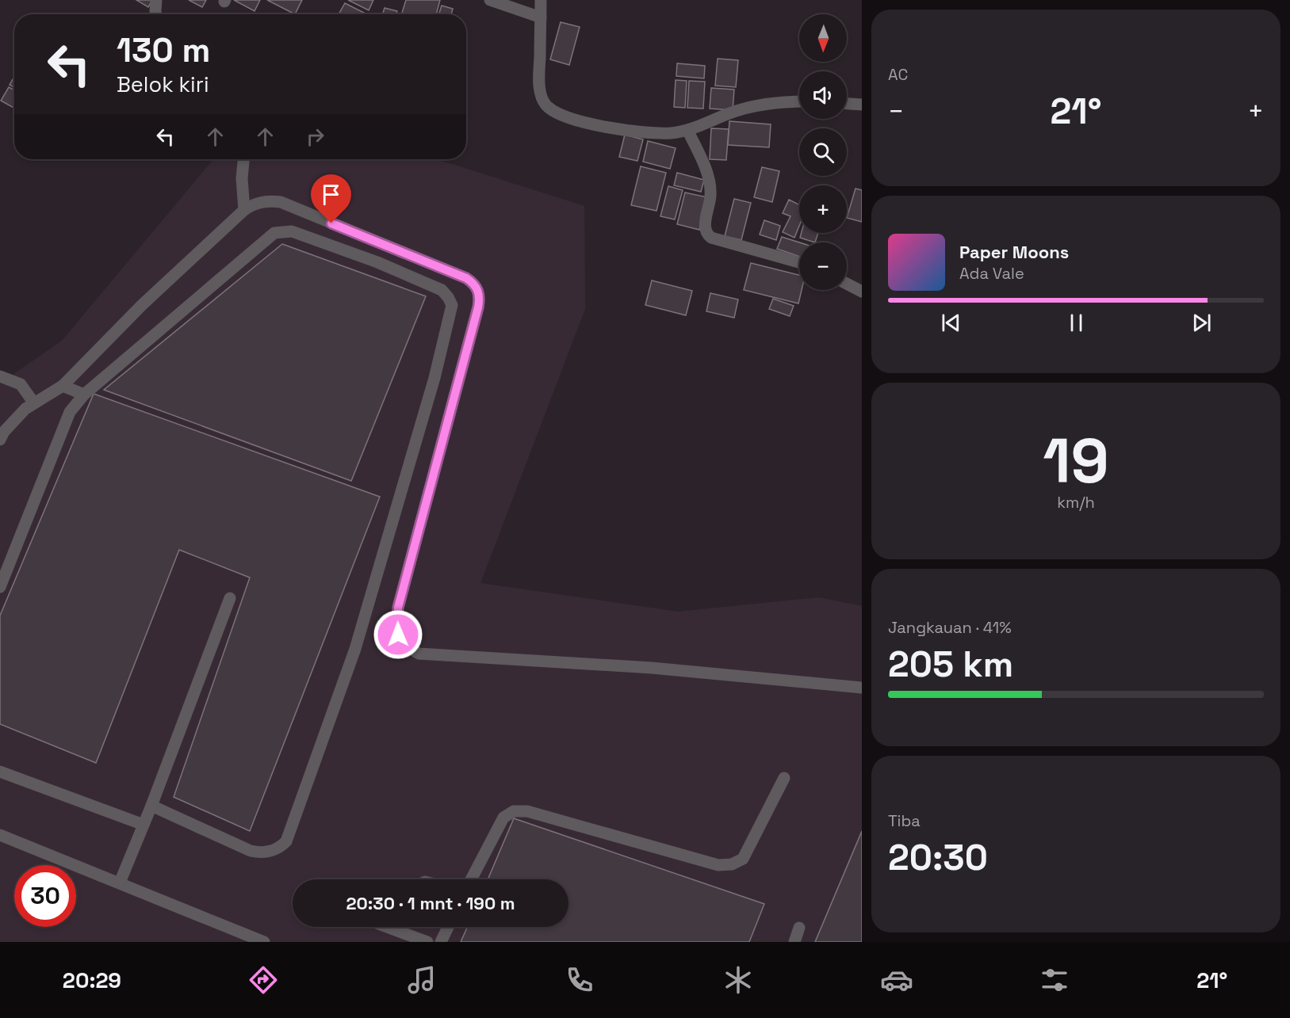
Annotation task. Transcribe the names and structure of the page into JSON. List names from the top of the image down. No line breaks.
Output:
{"north":"bottom","page":{"tile":["AC",["19","km/h"],["Jangkauan · 41%","205 km"],["Tiba","20:30"]],"map_buttons":["+","−"],"turn":["130 m","Belok kiri"],"heat":["−","21°","+"],"song":["Paper Moons","Ada Vale"],"limit":"30","trip":"20:30 · 1 mnt · 190 m","tabs":["20:29","21°"]}}
